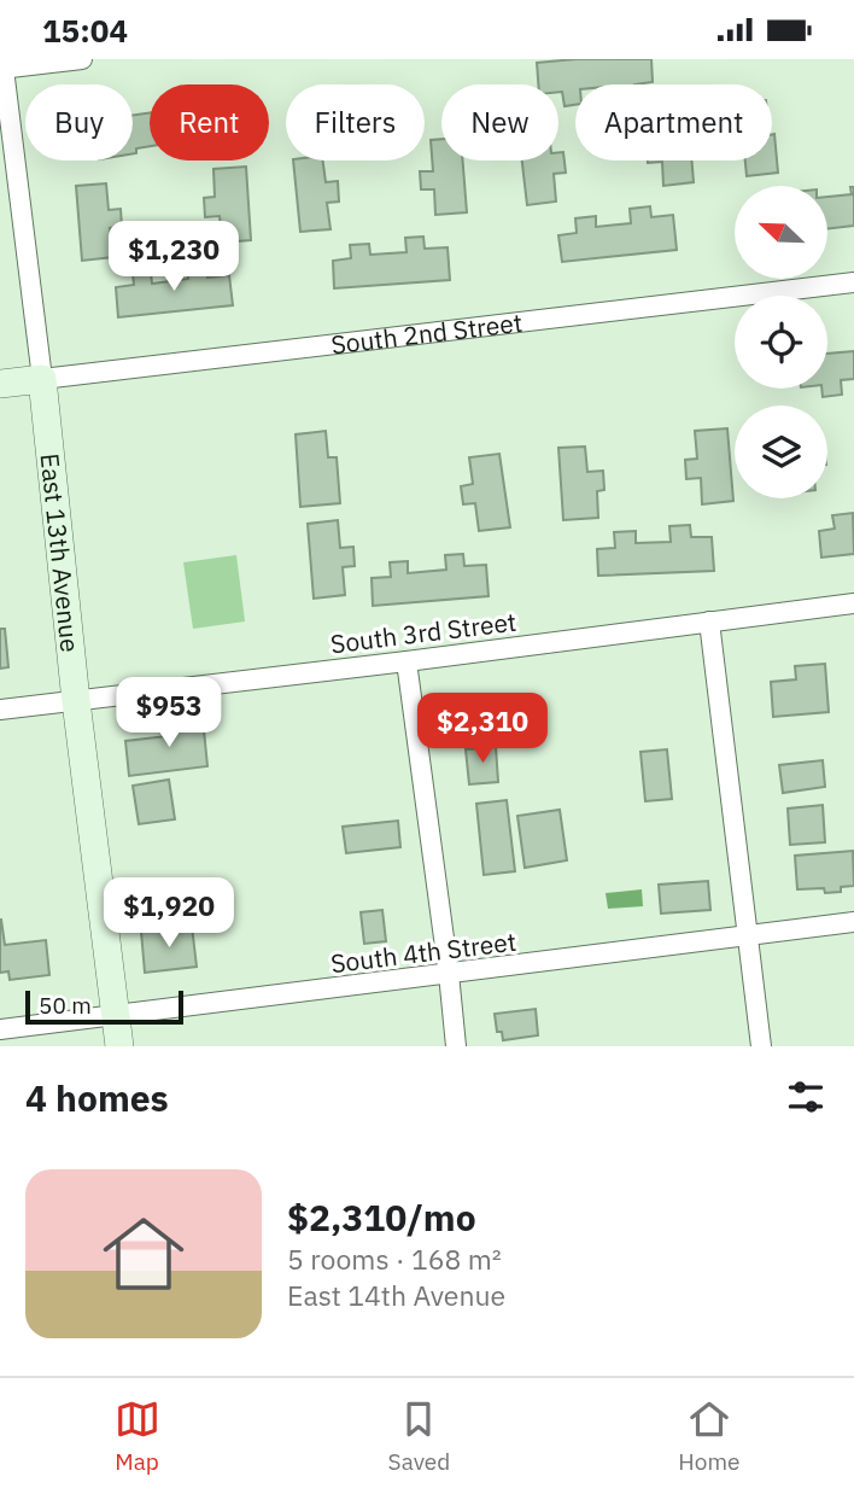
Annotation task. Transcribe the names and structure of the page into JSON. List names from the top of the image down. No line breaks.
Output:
{"streets":{"street":["South 2nd Street","East 13th Avenue","South 3rd Street","South 4th Street"]},"crossings":[["South 2nd Street","East 13th Avenue"],["East 13th Avenue","South 3rd Street"],["East 13th Avenue","South 4th Street"]],"scale_bar":"50 m","north":"top left","page":{"status":"15:04","chip":["Buy","Rent","Filters","New","Apartment"],"price":["$1,230","$953","$2,310","$1,920"],"scale":"50 m","heading":"4 homes","list":[{"name":"$2,310/mo","note":"5 rooms · 168 m² · East 14th Avenue"}],"tabs":["Map","Saved","Home"]}}
